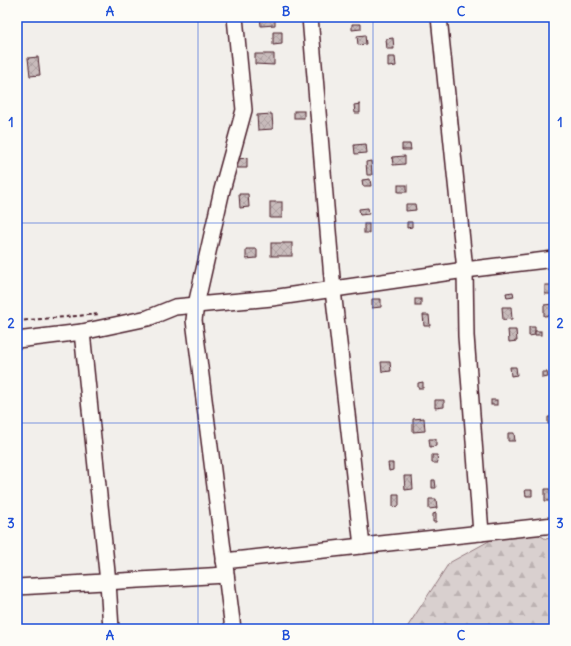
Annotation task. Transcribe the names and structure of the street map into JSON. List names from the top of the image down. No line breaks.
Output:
{"grid":{"columns":["A","B","C"],"rows":["1","2","3"]}}
